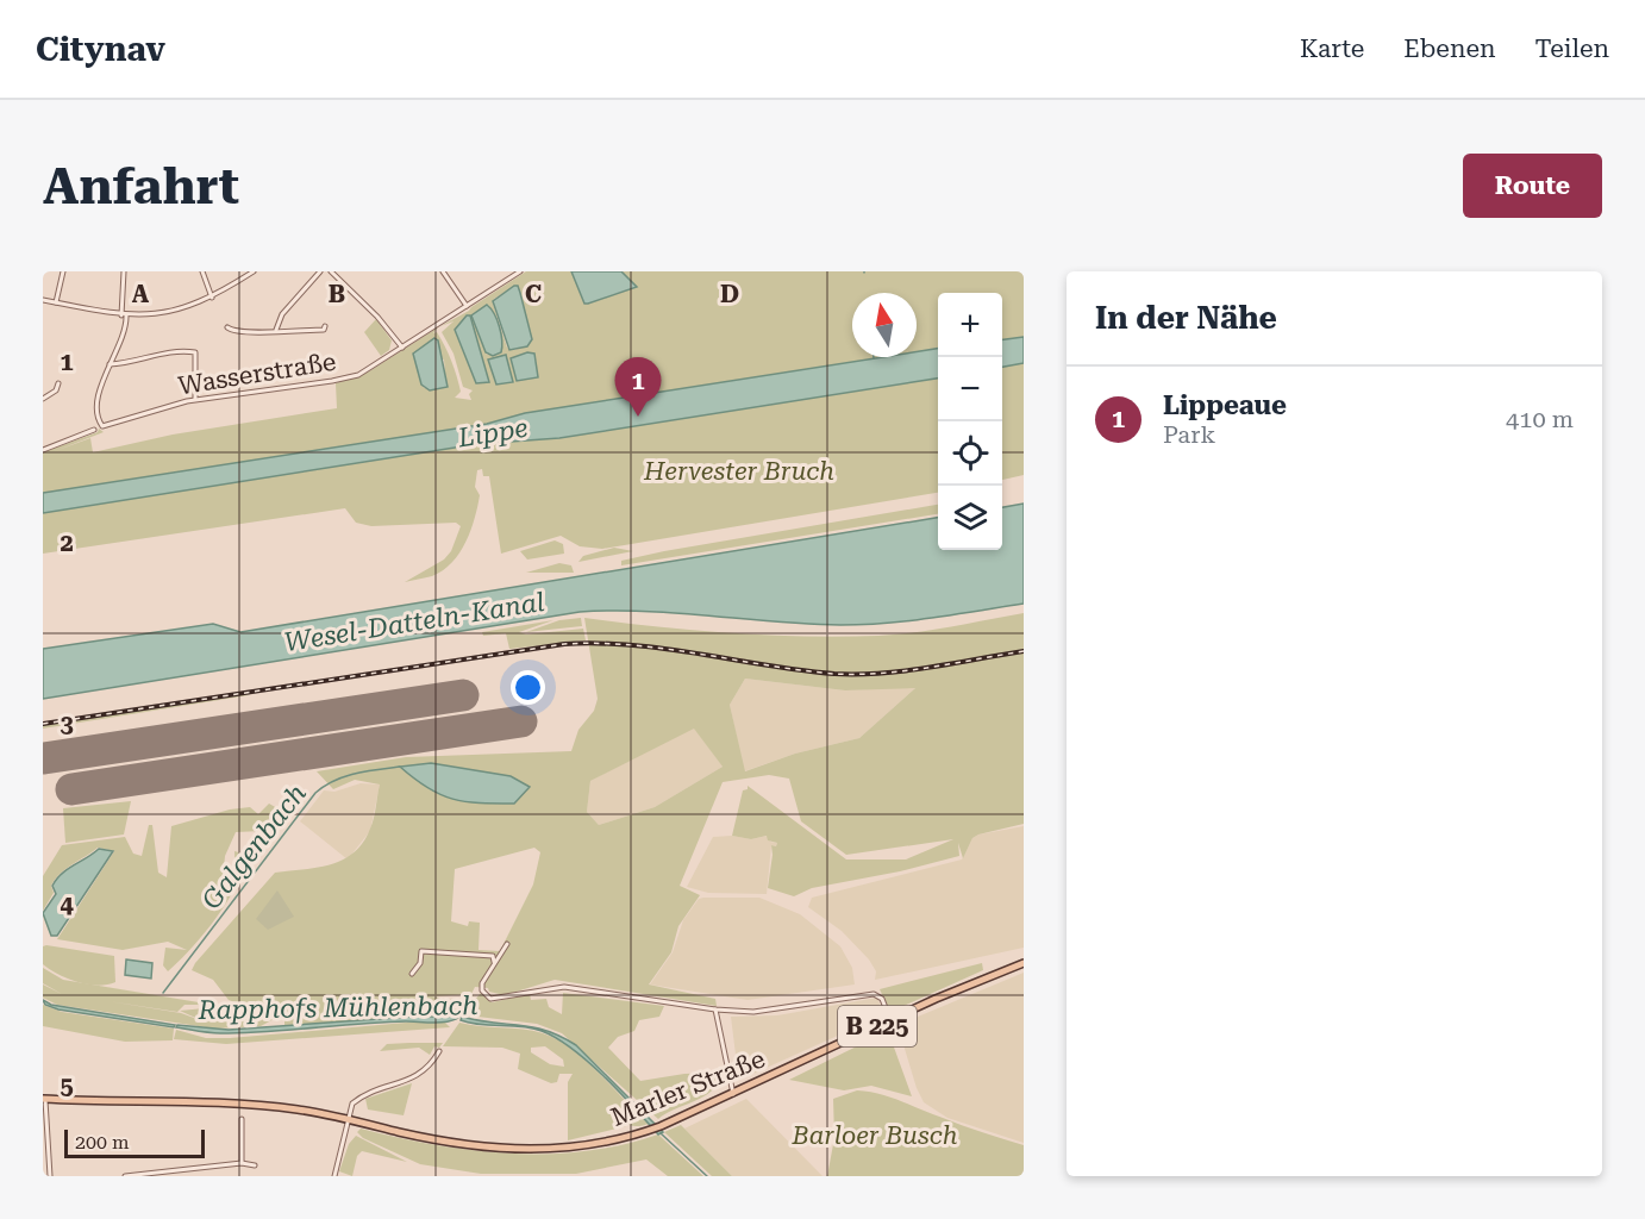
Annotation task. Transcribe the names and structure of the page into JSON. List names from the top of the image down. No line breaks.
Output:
{"streets":{"main road":["B 225","Marler Straße"],"street":["Wasserstraße"]},"water":["Lippe","Wesel-Datteln-Kanal","Galgenbach","Rapphofs Mühlenbach"],"parks":["Hervester Bruch","Barloer Busch"],"scale_bar":"200 m","north":"top","page":{"header":"Citynav","nav":["Karte","Ebenen","Teilen"],"buttons":"Route","title":"Anfahrt","heading":"In der Nähe","map_buttons":["+","−"],"pins":"1","list":[{"mark":"1","name":"Lippeaue","note":"Park","value":"410 m"}],"scale":"200 m"},"grid":{"columns":["A","B","C","D"],"rows":["1","2","3","4","5"]}}
